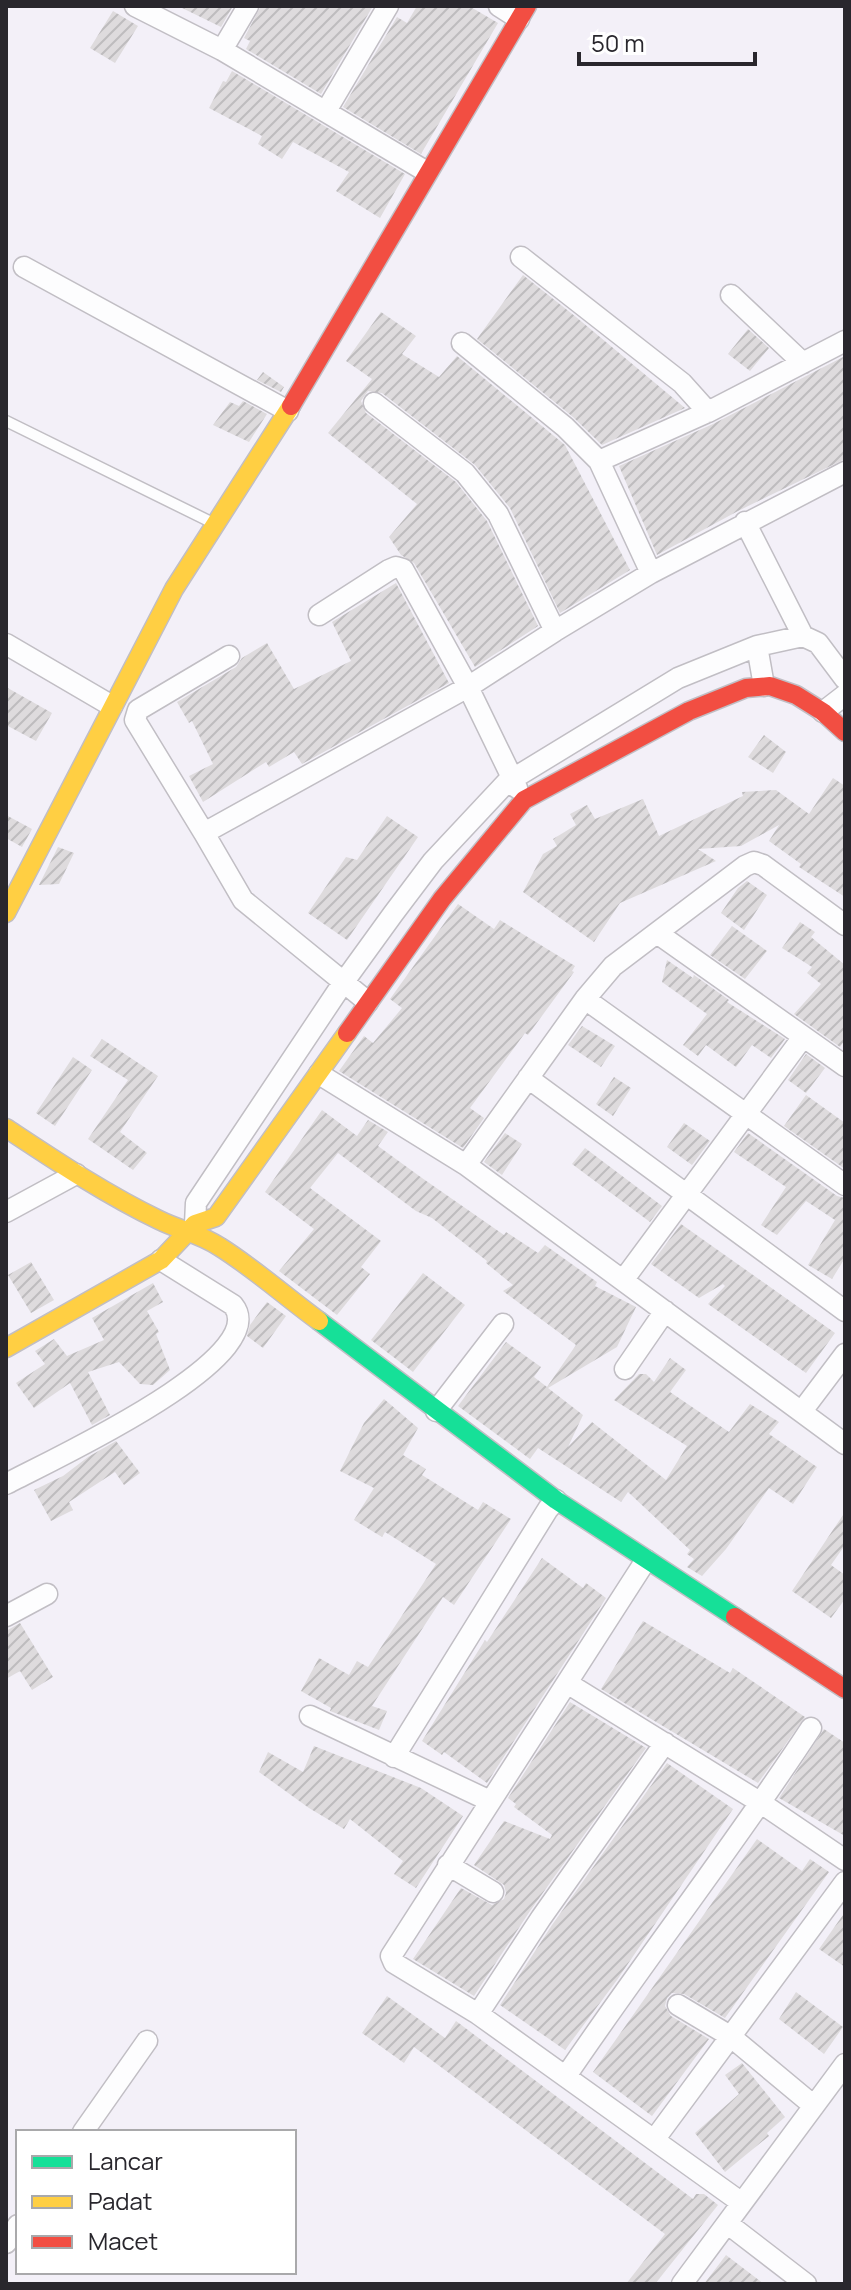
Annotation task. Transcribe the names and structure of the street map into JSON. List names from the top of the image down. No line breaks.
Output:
{"legend":["Lancar","Padat","Macet"],"scale_bar":"50 m"}
